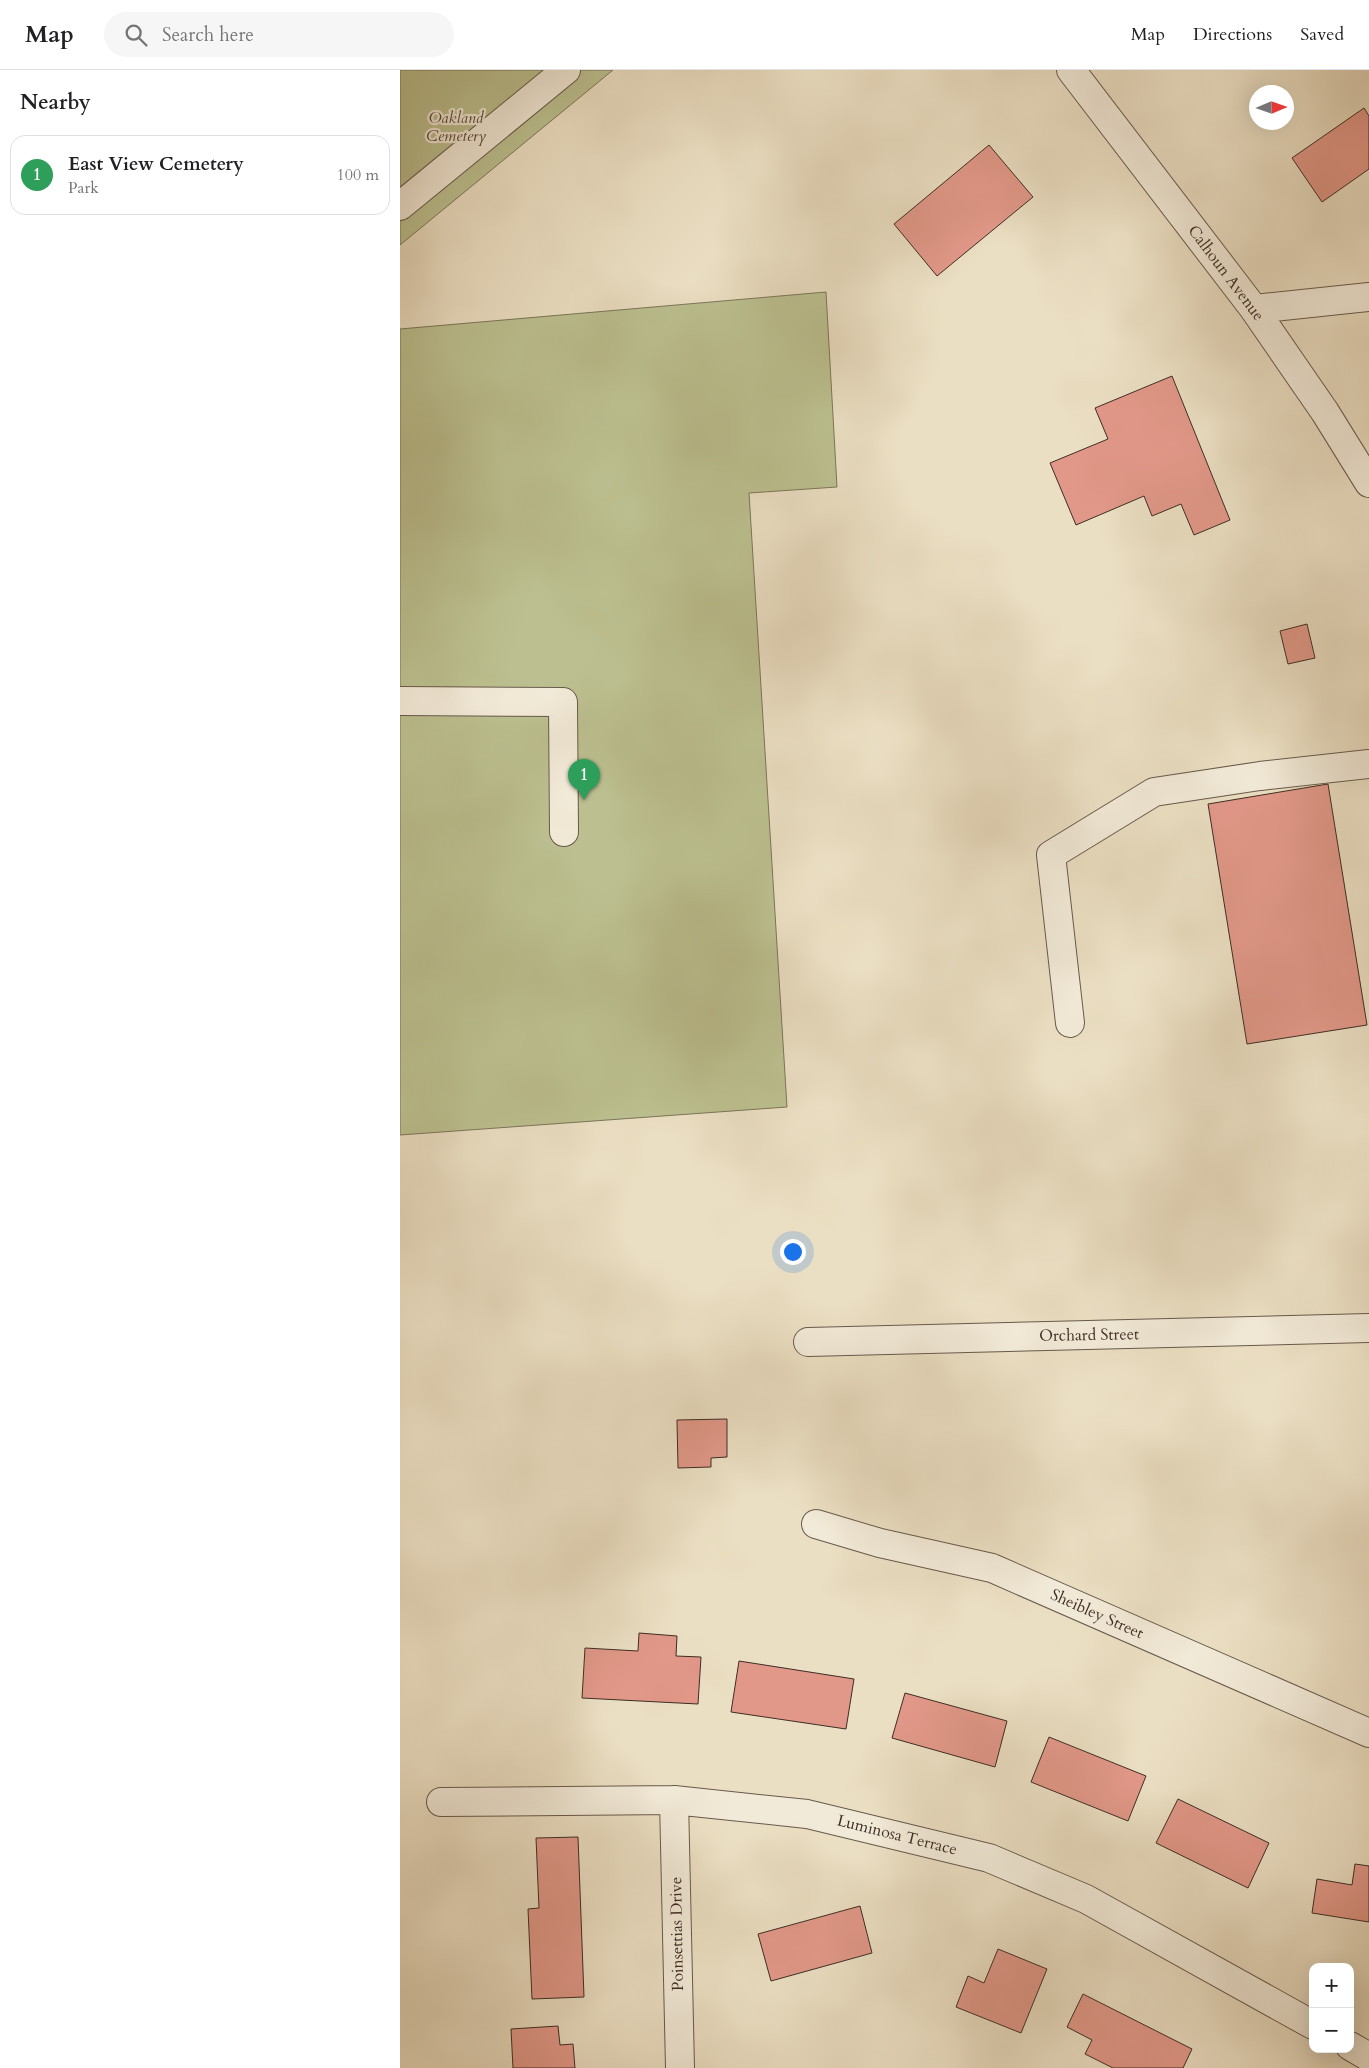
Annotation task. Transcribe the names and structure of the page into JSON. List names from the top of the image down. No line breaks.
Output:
{"streets":{"street":["Calhoun Avenue","Orchard Street","Sheibley Street","Luminosa Terrace","Poinsettias Drive"]},"crossings":[["Luminosa Terrace","Poinsettias Drive"]],"parks":["Oakland Cemetery"],"north":"right","page":{"header":"Map","search":"Search here","nav":["Map","Directions","Saved"],"heading":"Nearby","list":[{"mark":"1","name":"East View Cemetery","note":"Park","value":"100 m"}],"pins":"1","map_buttons":["+","−"]}}
